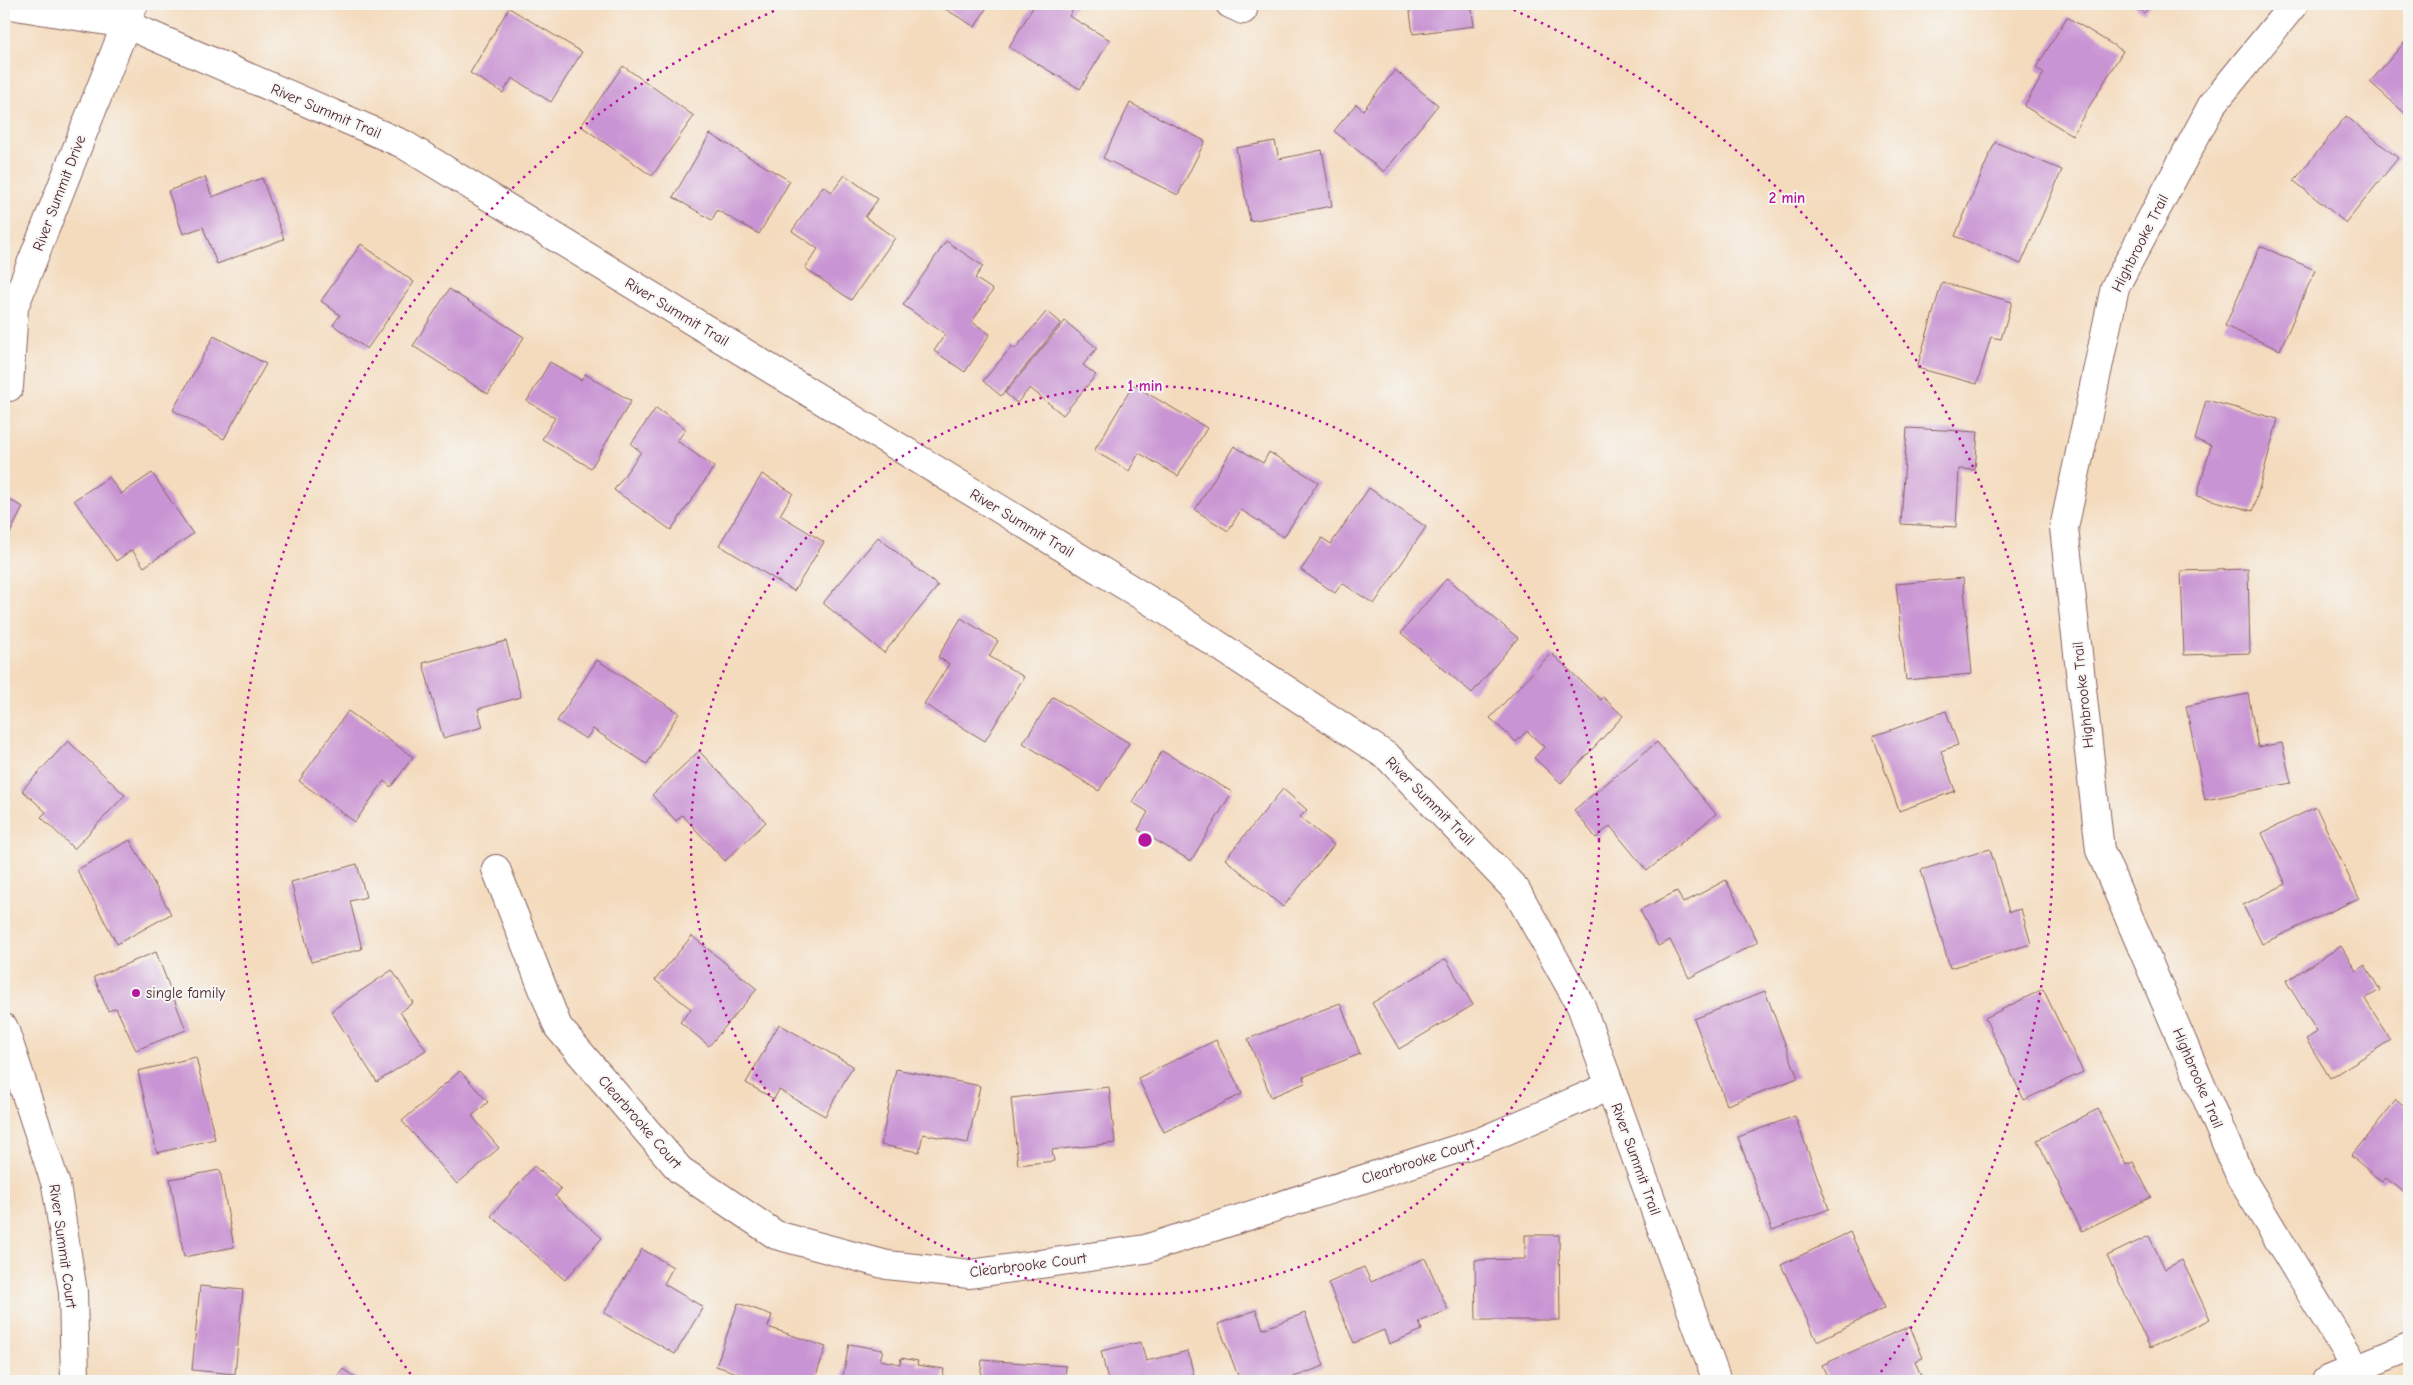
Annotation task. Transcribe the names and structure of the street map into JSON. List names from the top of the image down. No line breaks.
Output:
{"streets":{"street":["River Summit Trail","River Summit Drive","Highbrooke Trail","Clearbrooke Court","River Summit Court"]},"crossings":[["River Summit Trail","River Summit Drive"],["River Summit Trail","Clearbrooke Court"]],"places":["single family"],"rings":["2 min","1 min"]}
